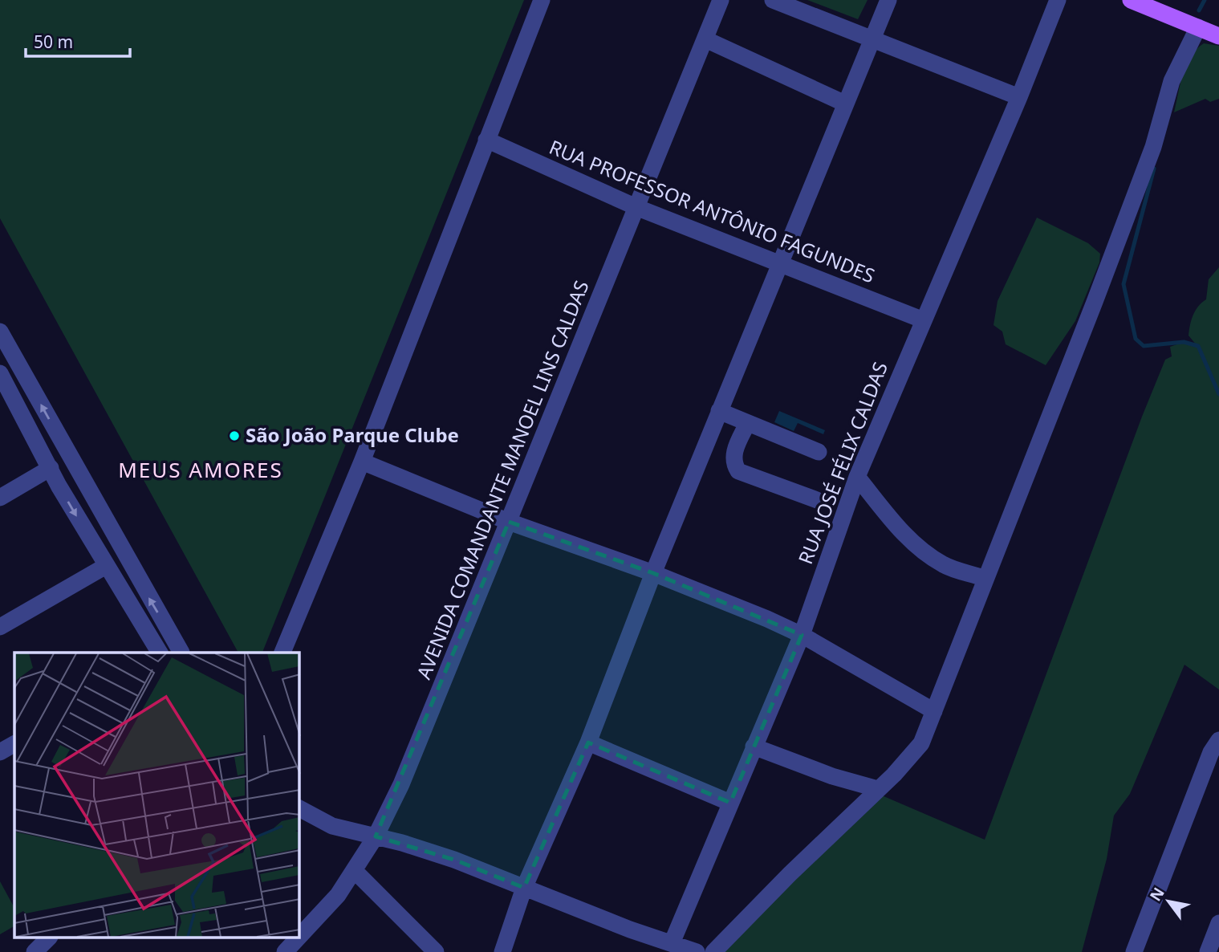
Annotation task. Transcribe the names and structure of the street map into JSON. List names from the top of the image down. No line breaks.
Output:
{"streets":{"street":["RUA PROFESSOR ANTÔNIO FAGUNDES","RUA JOSÉ FÉLIX CALDAS","AVENIDA COMANDANTE MANOEL LINS CALDAS"]},"crossings":[["RUA PROFESSOR ANTÔNIO FAGUNDES","RUA JOSÉ FÉLIX CALDAS"],["RUA PROFESSOR ANTÔNIO FAGUNDES","AVENIDA COMANDANTE MANOEL LINS CALDAS"]],"districts":["MEUS AMORES"],"places":["São João Parque Clube"],"scale_bar":"50 m","north":"top left"}
